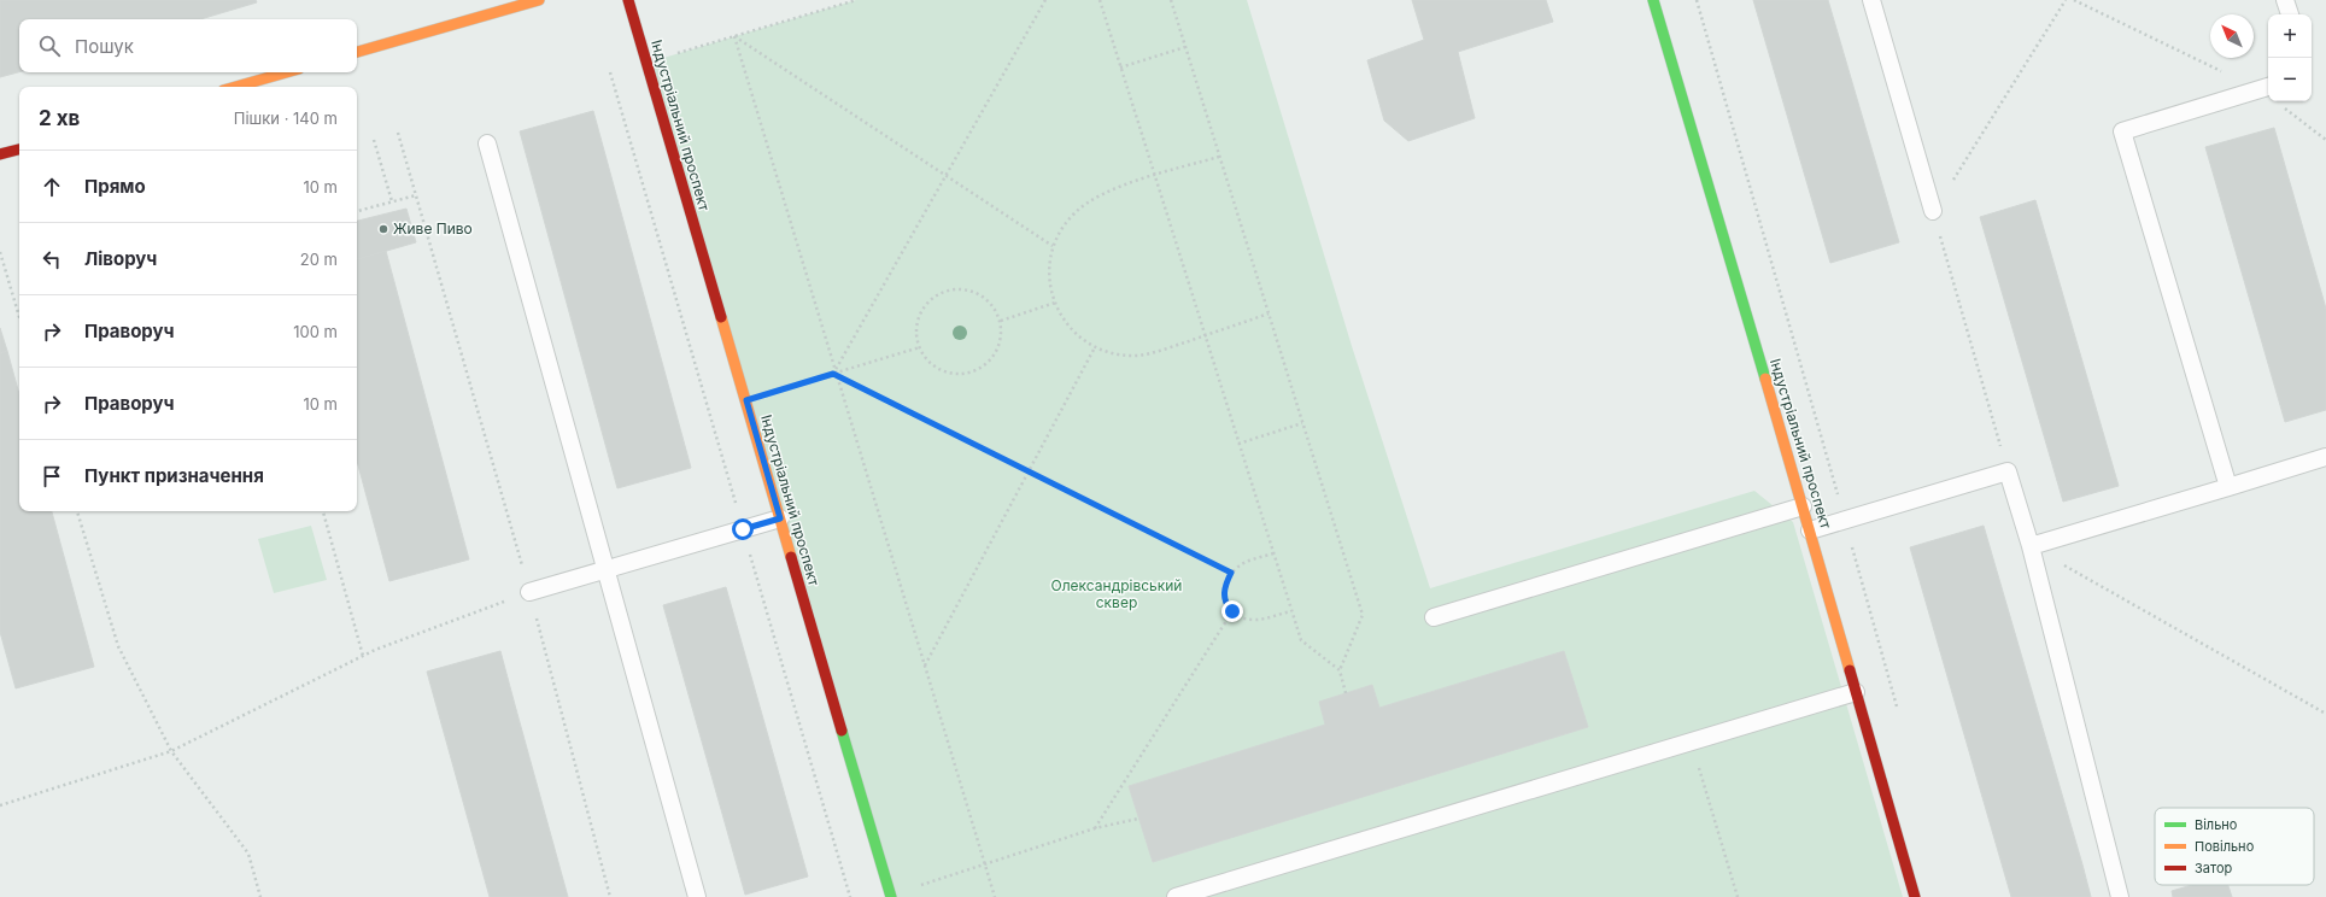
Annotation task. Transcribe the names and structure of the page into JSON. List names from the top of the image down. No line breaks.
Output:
{"streets":{"street":["Індустріальний проспект"]},"parks":["Олександрівський сквер"],"places":["Живе Пиво"],"legend":["Вільно","Повільно","Затор"],"north":"top left","page":{"map_buttons":["+","−"],"search":"Пошук","heading":["2 хв","Пішки · 140 m"],"list":[["Прямо","10 m"],["Ліворуч","20 m"],["Праворуч","100 m"],["Праворуч","10 m"],"Пункт призначення"]}}
